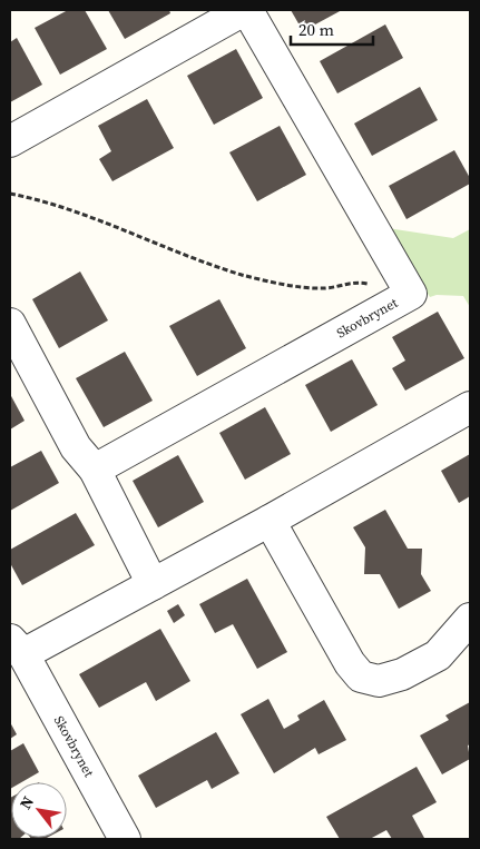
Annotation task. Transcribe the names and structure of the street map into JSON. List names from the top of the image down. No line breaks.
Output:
{"streets":{"street":["Skovbrynet"]},"scale_bar":"20 m","north":"top left"}
